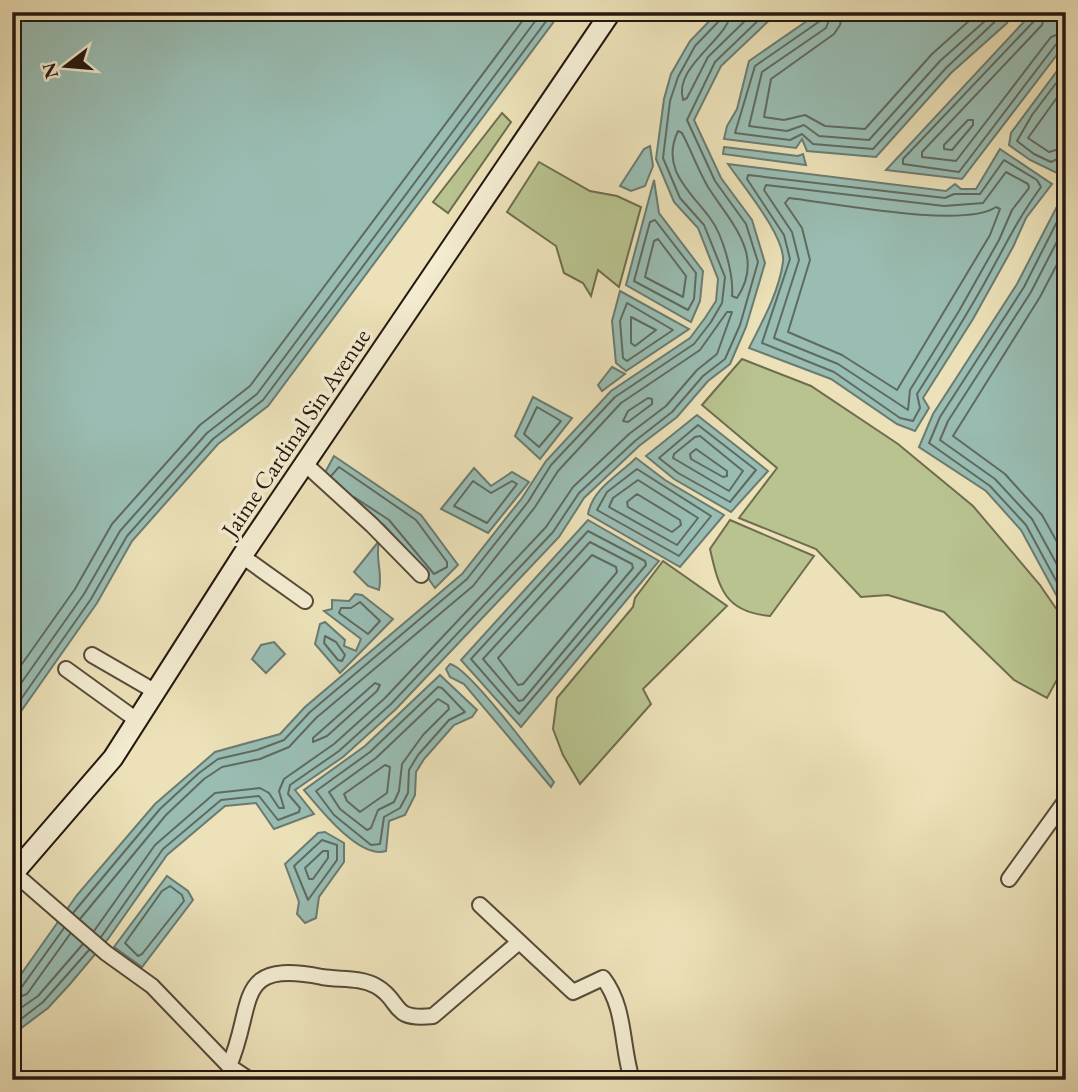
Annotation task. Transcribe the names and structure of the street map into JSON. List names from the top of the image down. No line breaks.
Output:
{"streets":{"main road":["Jaime Cardinal Sin Avenue"]},"north":"left"}
